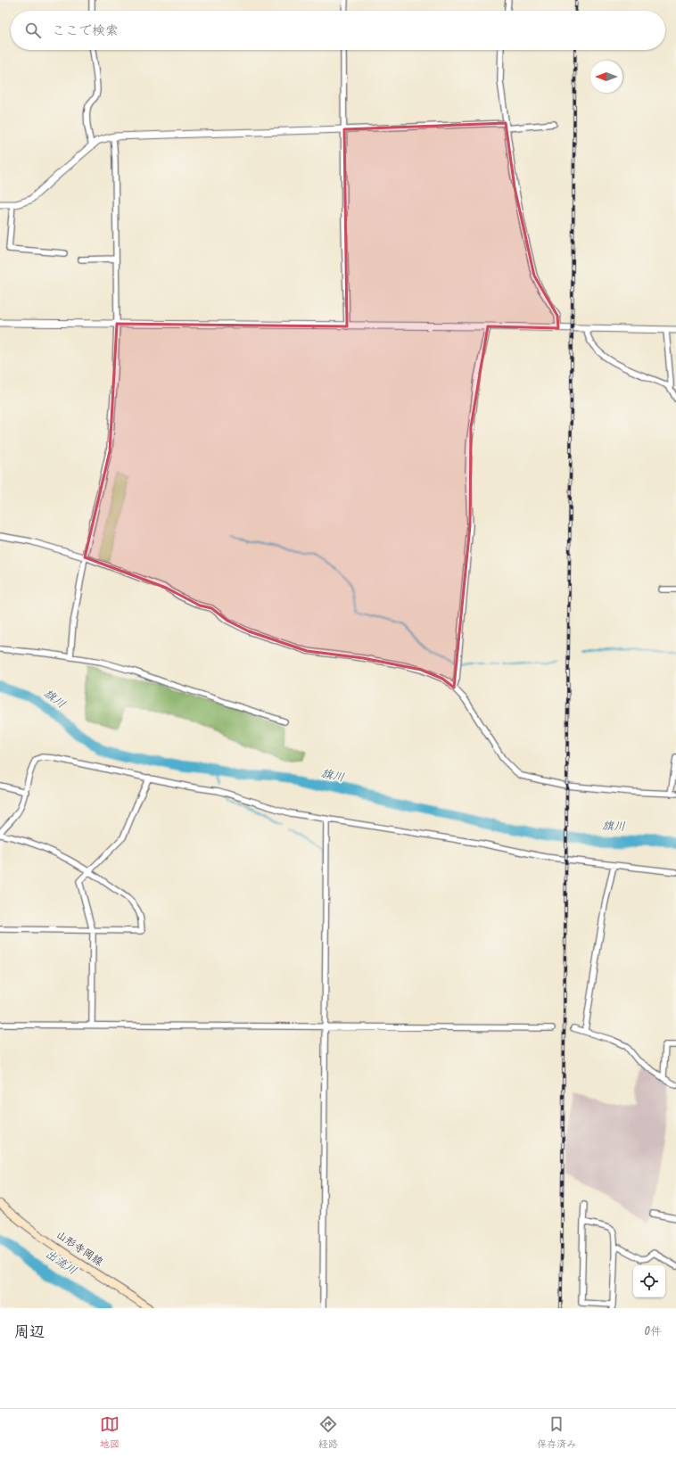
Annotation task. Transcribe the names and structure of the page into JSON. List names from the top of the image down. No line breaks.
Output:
{"streets":{"main road":["山形寺岡線"]},"water":["旗川","出流川"],"north":"left","page":{"search":"ここで検索","heading":["周辺","0件"],"nav":["地図","経路","保存済み"]}}
